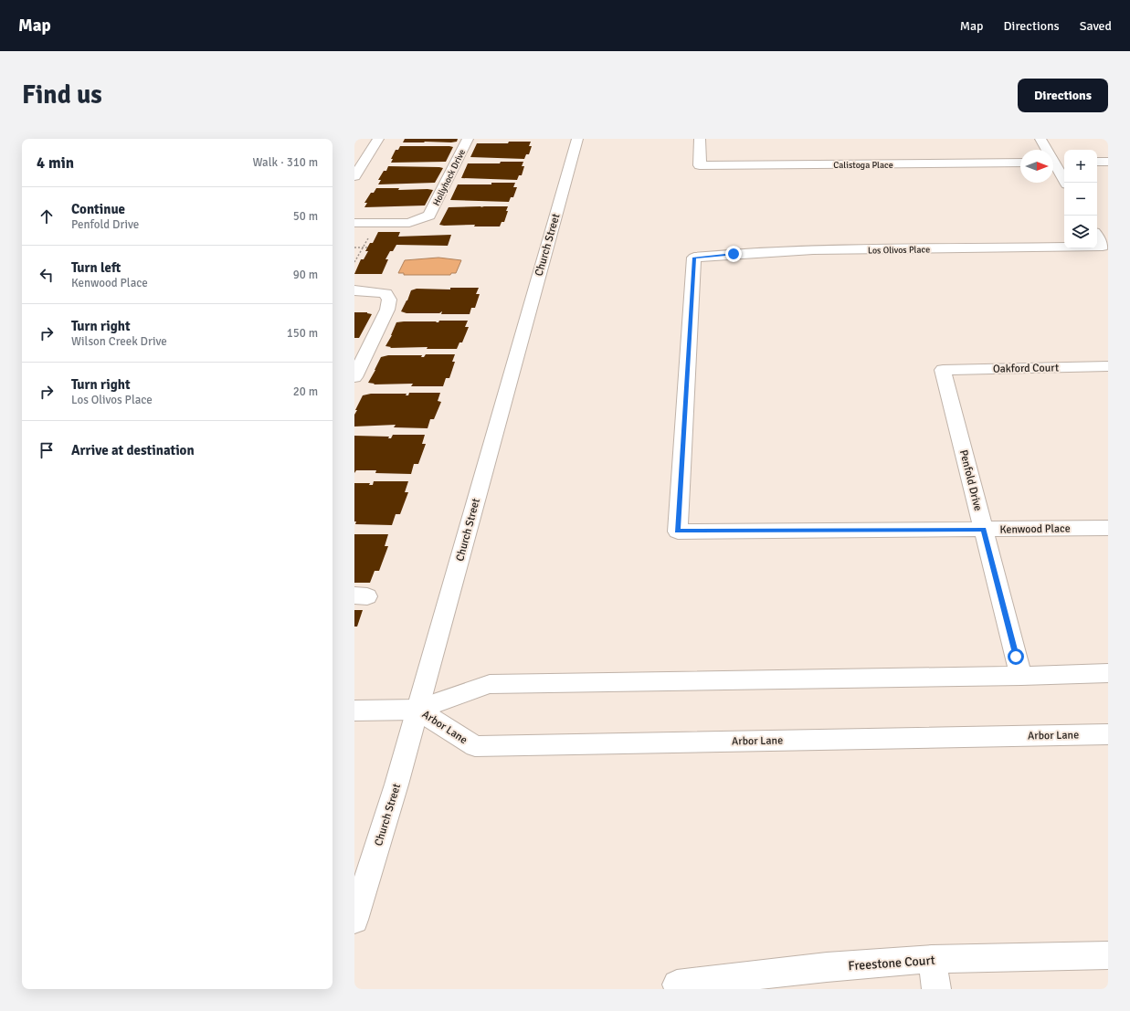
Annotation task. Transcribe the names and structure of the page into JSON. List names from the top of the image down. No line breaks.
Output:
{"streets":{"street":["Calistoga Place","Hollyhock Drive","Church Street","Los Olivos Place","Oakford Court","Penfold Drive","Kenwood Place","Arbor Lane","Freestone Court"]},"crossings":[["Church Street","Arbor Lane"],["Los Olivos Place","Kenwood Place"],["Oakford Court","Penfold Drive"],["Penfold Drive","Kenwood Place"],["Penfold Drive","Arbor Lane"]],"north":"right","page":{"header":"Map","nav":["Map","Directions","Saved"],"buttons":"Directions","title":"Find us","heading":["4 min","Walk · 310 m"],"map_buttons":["+","−"],"list":[["Continue","Penfold Drive","50 m"],["Turn left","Kenwood Place","90 m"],["Turn right","Wilson Creek Drive","150 m"],["Turn right","Los Olivos Place","20 m"],"Arrive at destination"]}}
